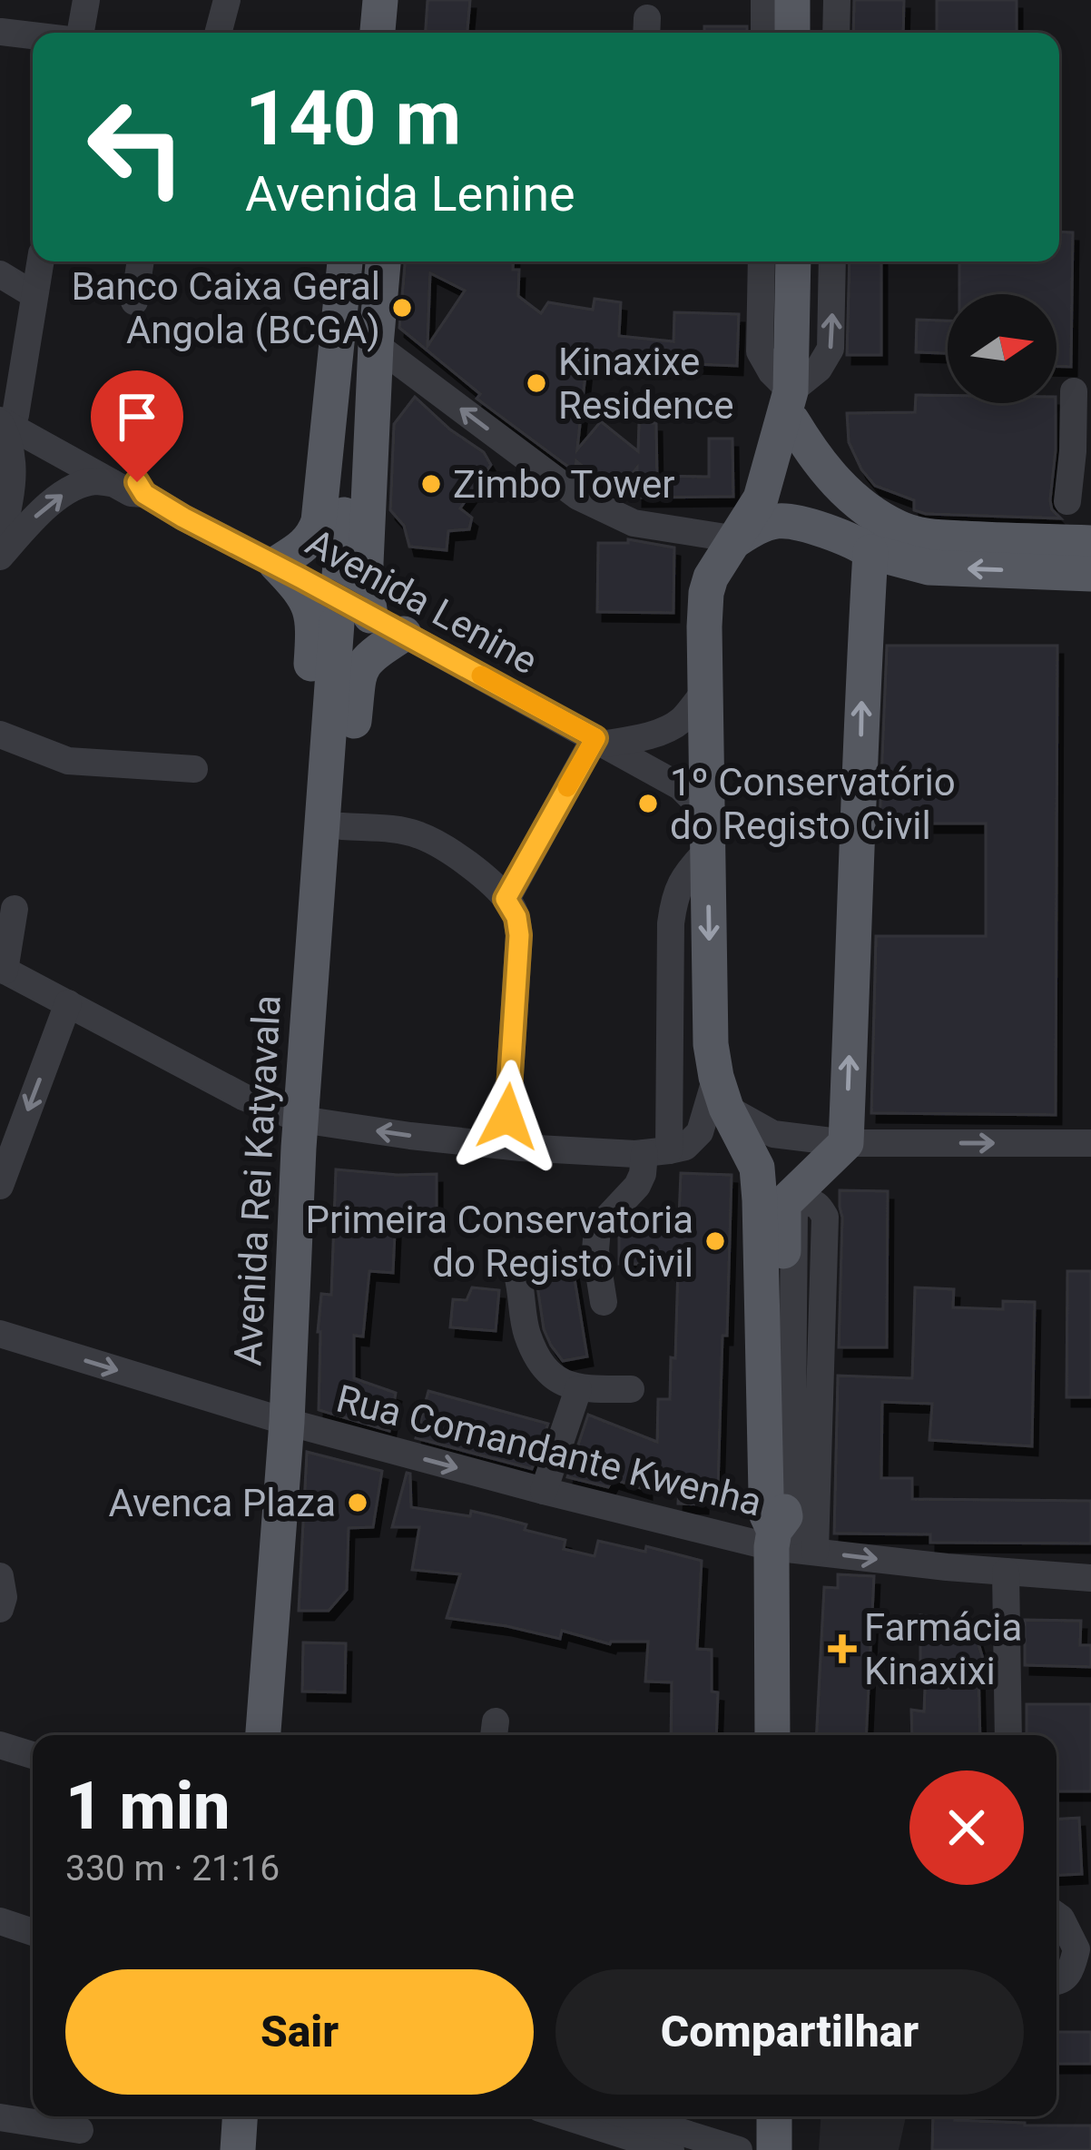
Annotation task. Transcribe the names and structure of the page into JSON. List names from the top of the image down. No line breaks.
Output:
{"streets":{"main road":["Avenida Rei Katyavala"],"street":["Avenida Lenine","Rua Comandante Kwenha"]},"crossings":[["Avenida Lenine","Avenida Rei Katyavala"],["Avenida Rei Katyavala","Rua Comandante Kwenha"]],"one_way":["Rua Comandante Kwenha"],"places":{"other":["Banco Caixa Geral Angola (BCGA)","Kinaxixe Residence","Zimbo Tower","1º Conservatório do Registo Civil","Primeira Conservatoria do Registo Civil","Avenca Plaza"],"health":["Farmácia Kinaxixi"]},"north":"right","page":{"turn":["140 m","Avenida Lenine"],"heading":["1 min","330 m · 21:16"],"buttons":["Sair","Compartilhar"]}}
